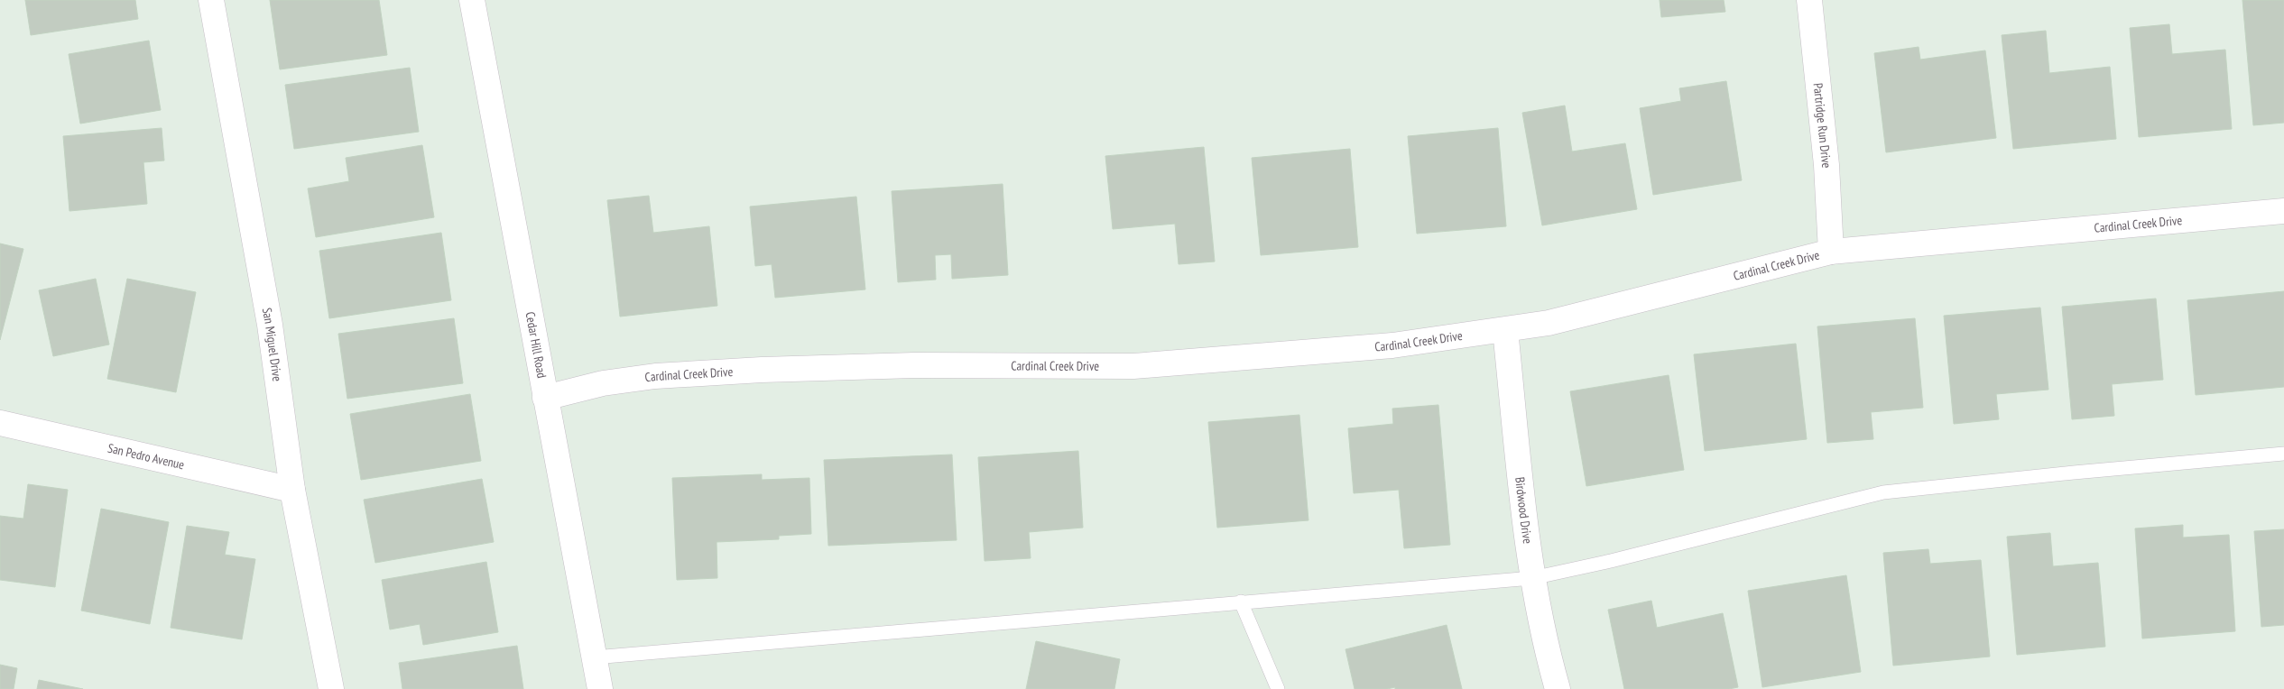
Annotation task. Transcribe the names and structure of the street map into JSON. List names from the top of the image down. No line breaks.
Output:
{"streets":{"street":["Partridge Run Drive","Cardinal Creek Drive","San Miguel Drive","Cedar Hill Road","San Pedro Avenue","Birdwood Drive"]},"crossings":[["Partridge Run Drive","Cardinal Creek Drive"],["Cardinal Creek Drive","Cedar Hill Road"],["Cardinal Creek Drive","Birdwood Drive"],["San Miguel Drive","San Pedro Avenue"]]}
